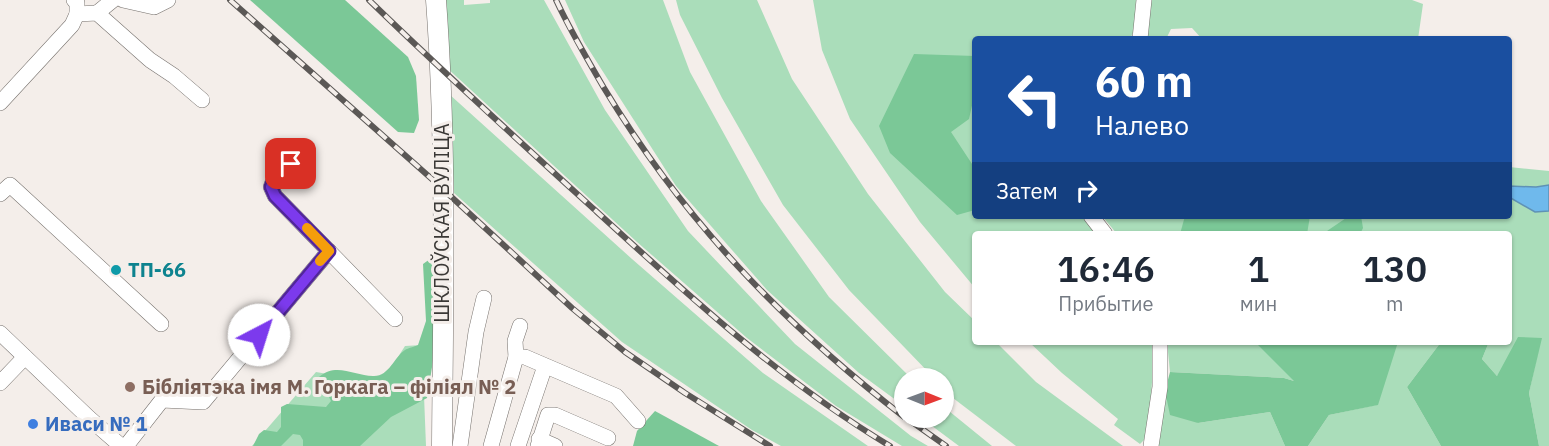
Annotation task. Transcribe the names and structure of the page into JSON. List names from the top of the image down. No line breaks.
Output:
{"streets":{"main road":["ШКЛОЎСКАЯ ВУЛІЦА"]},"places":["ТП-66","Бібліятэка імя М. Горкага – філіял № 2","Иваси № 1"],"north":"right","page":{"turn":["60 m","Налево"],"then":"Затем","eta":["16:46","Прибытие","1","мин","130","m"]}}
